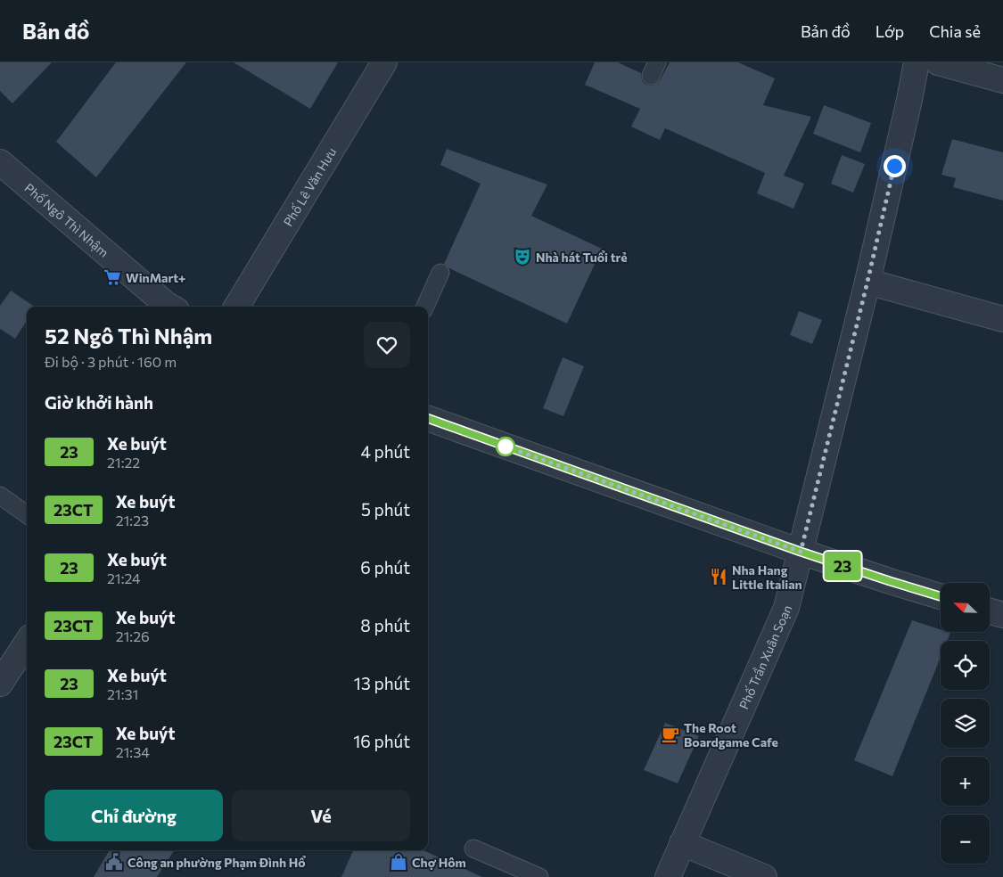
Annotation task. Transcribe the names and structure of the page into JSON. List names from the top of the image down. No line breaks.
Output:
{"streets":{"street":["Phố Lê Văn Hưu","Phố Ngô Thì Nhậm","Phố Trần Xuân Soạn"]},"places":{"theatre":["Nhà hát Tuổi trẻ"],"supermarket":["WinMart+"],"restaurant":["Nha Hang Little Italian"],"cafe":["The Root Boardgame Cafe"],"public building":["Công an phường Phạm Đình Hổ"],"shop":["Chợ Hôm"]},"lines":["bus line 23"],"north":"top left","page":{"header":"Bản đồ","nav":["Bản đồ","Lớp","Chia sẻ"],"on_map":"23","heading":[["52 Ngô Thì Nhậm","Đi bộ · 3 phút · 160 m"],"Giờ khởi hành"],"list":[{"mark":"23","name":"Xe buýt","note":"21:22","value":"4 phút"},{"mark":"23CT","name":"Xe buýt","note":"21:23","value":"5 phút"},{"mark":"23","name":"Xe buýt","note":"21:24","value":"6 phút"},{"mark":"23CT","name":"Xe buýt","note":"21:26","value":"8 phút"},{"mark":"23","name":"Xe buýt","note":"21:31","value":"13 phút"},{"mark":"23CT","name":"Xe buýt","note":"21:34","value":"16 phút"}],"map_buttons":["+","−"],"buttons":["Chỉ đường","Vé"]}}
